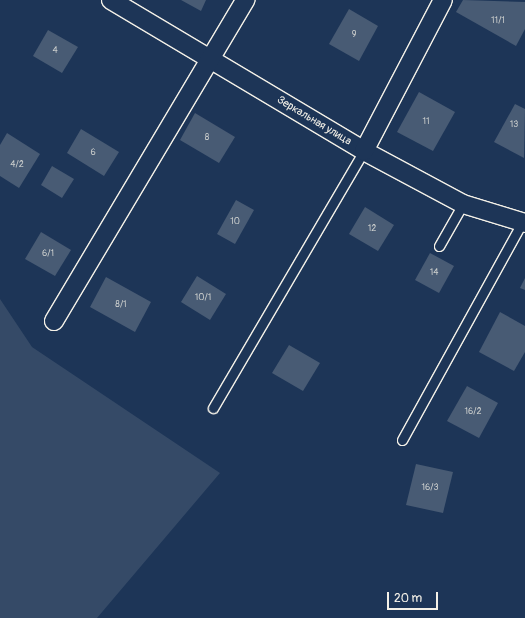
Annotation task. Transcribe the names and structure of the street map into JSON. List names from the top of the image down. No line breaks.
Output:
{"streets":{"street":["Зеркальная улица"]},"house_numbers":["11/1","9","4","11","13","8","6","4/2","10","12","6/1","14","10/1","8/1","16/2","16/3"],"scale_bar":"20 m"}
